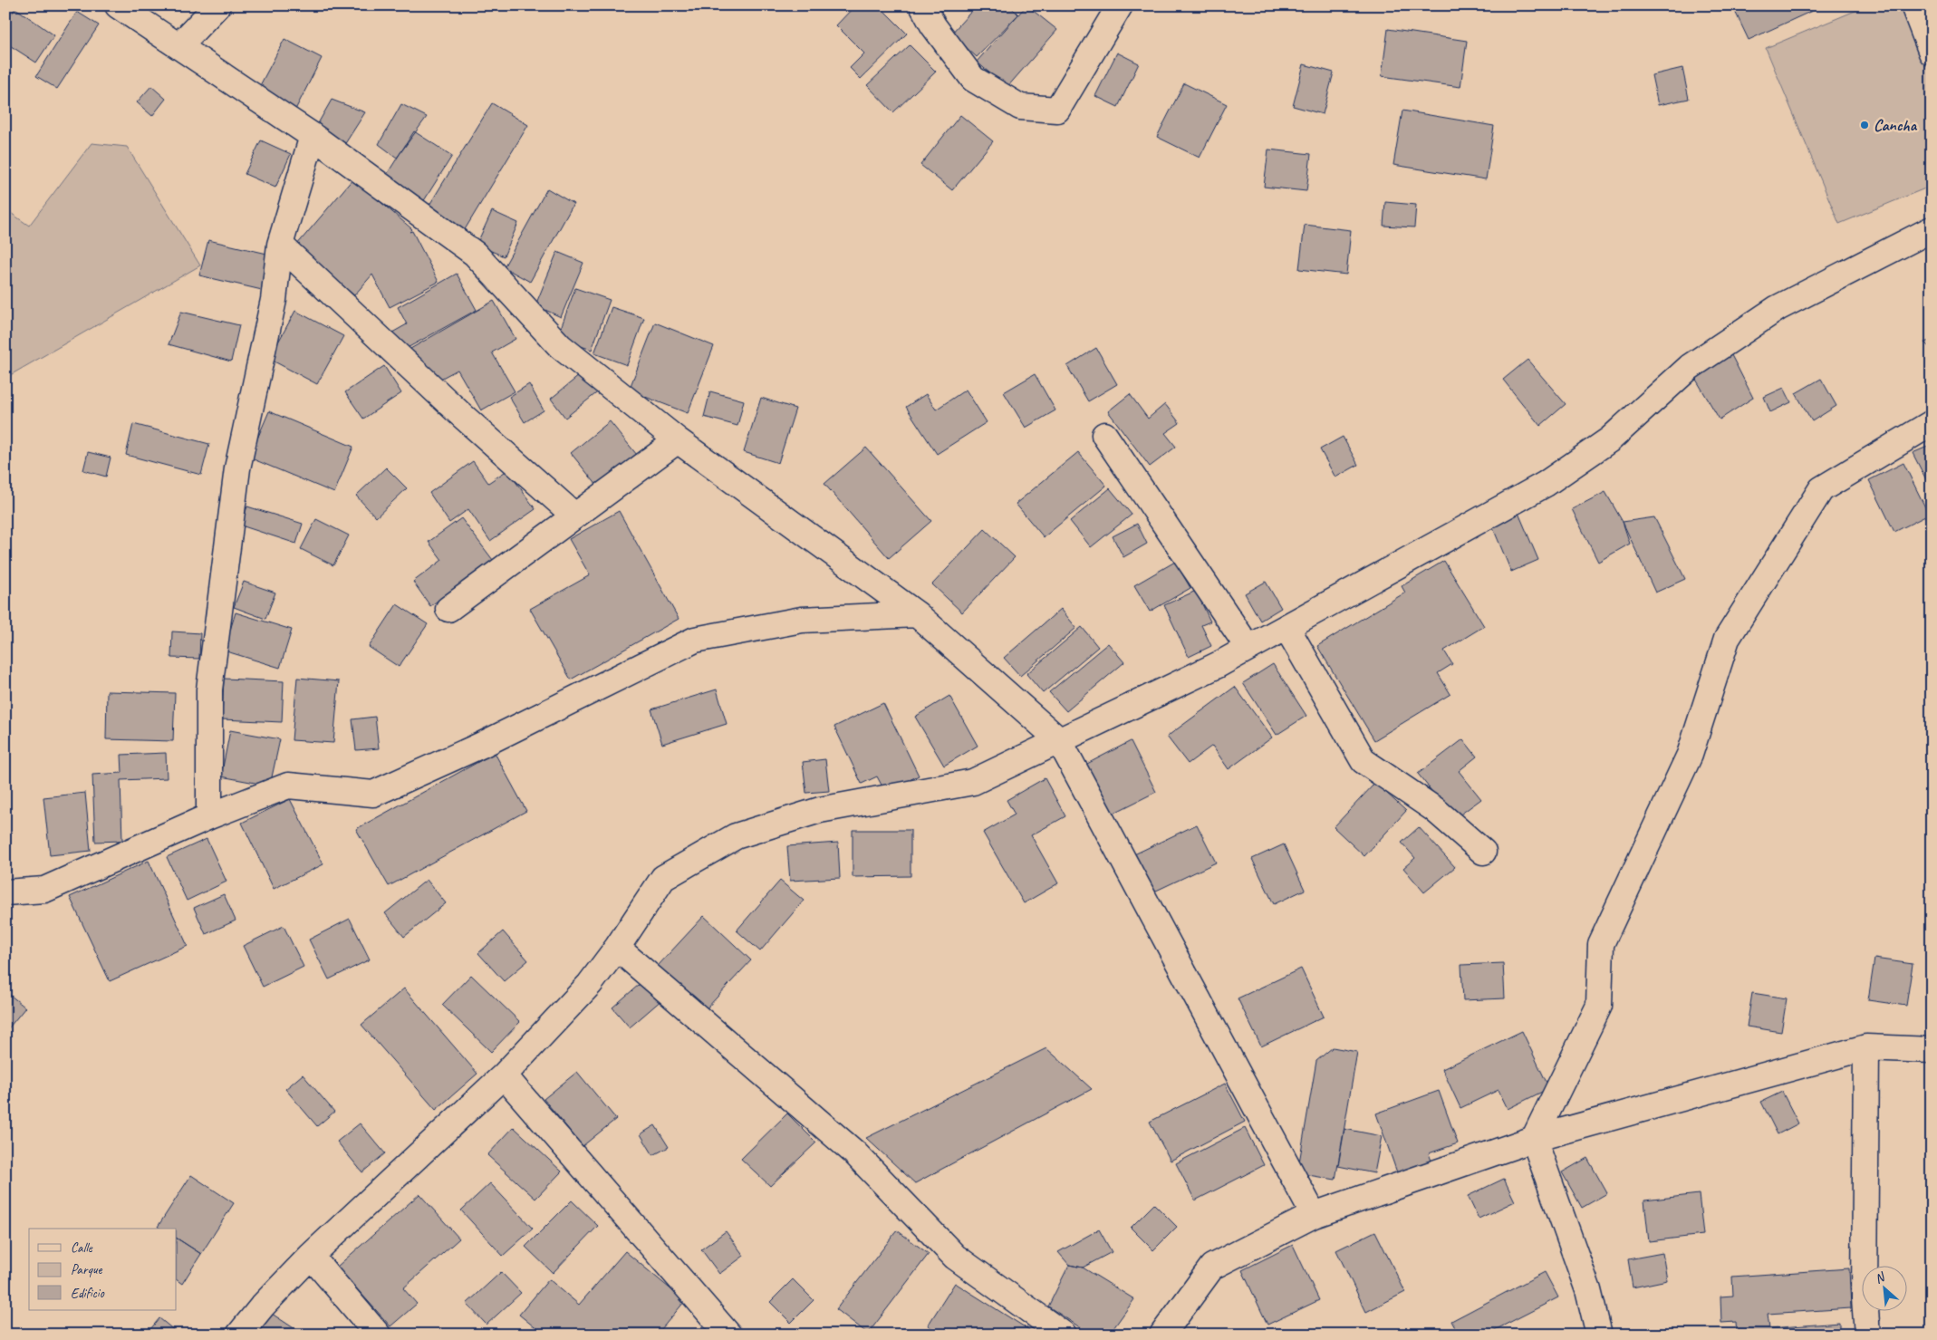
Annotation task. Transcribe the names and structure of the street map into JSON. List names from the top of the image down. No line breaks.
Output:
{"places":["Cancha"],"legend":["Calle","Parque","Edificio"],"north":"top left"}
